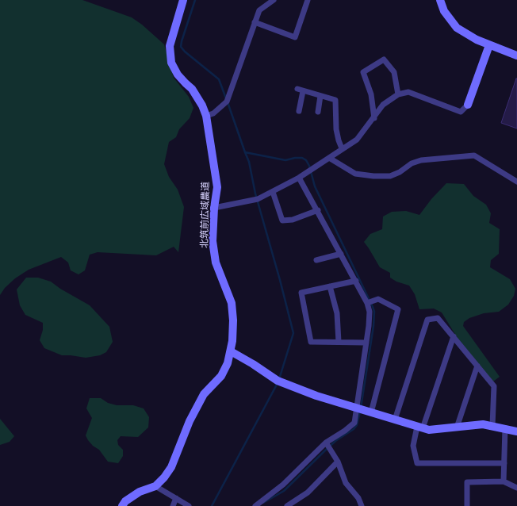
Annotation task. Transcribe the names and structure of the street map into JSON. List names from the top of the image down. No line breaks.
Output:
{"streets":{"street":["北筑前広域農道"]}}
